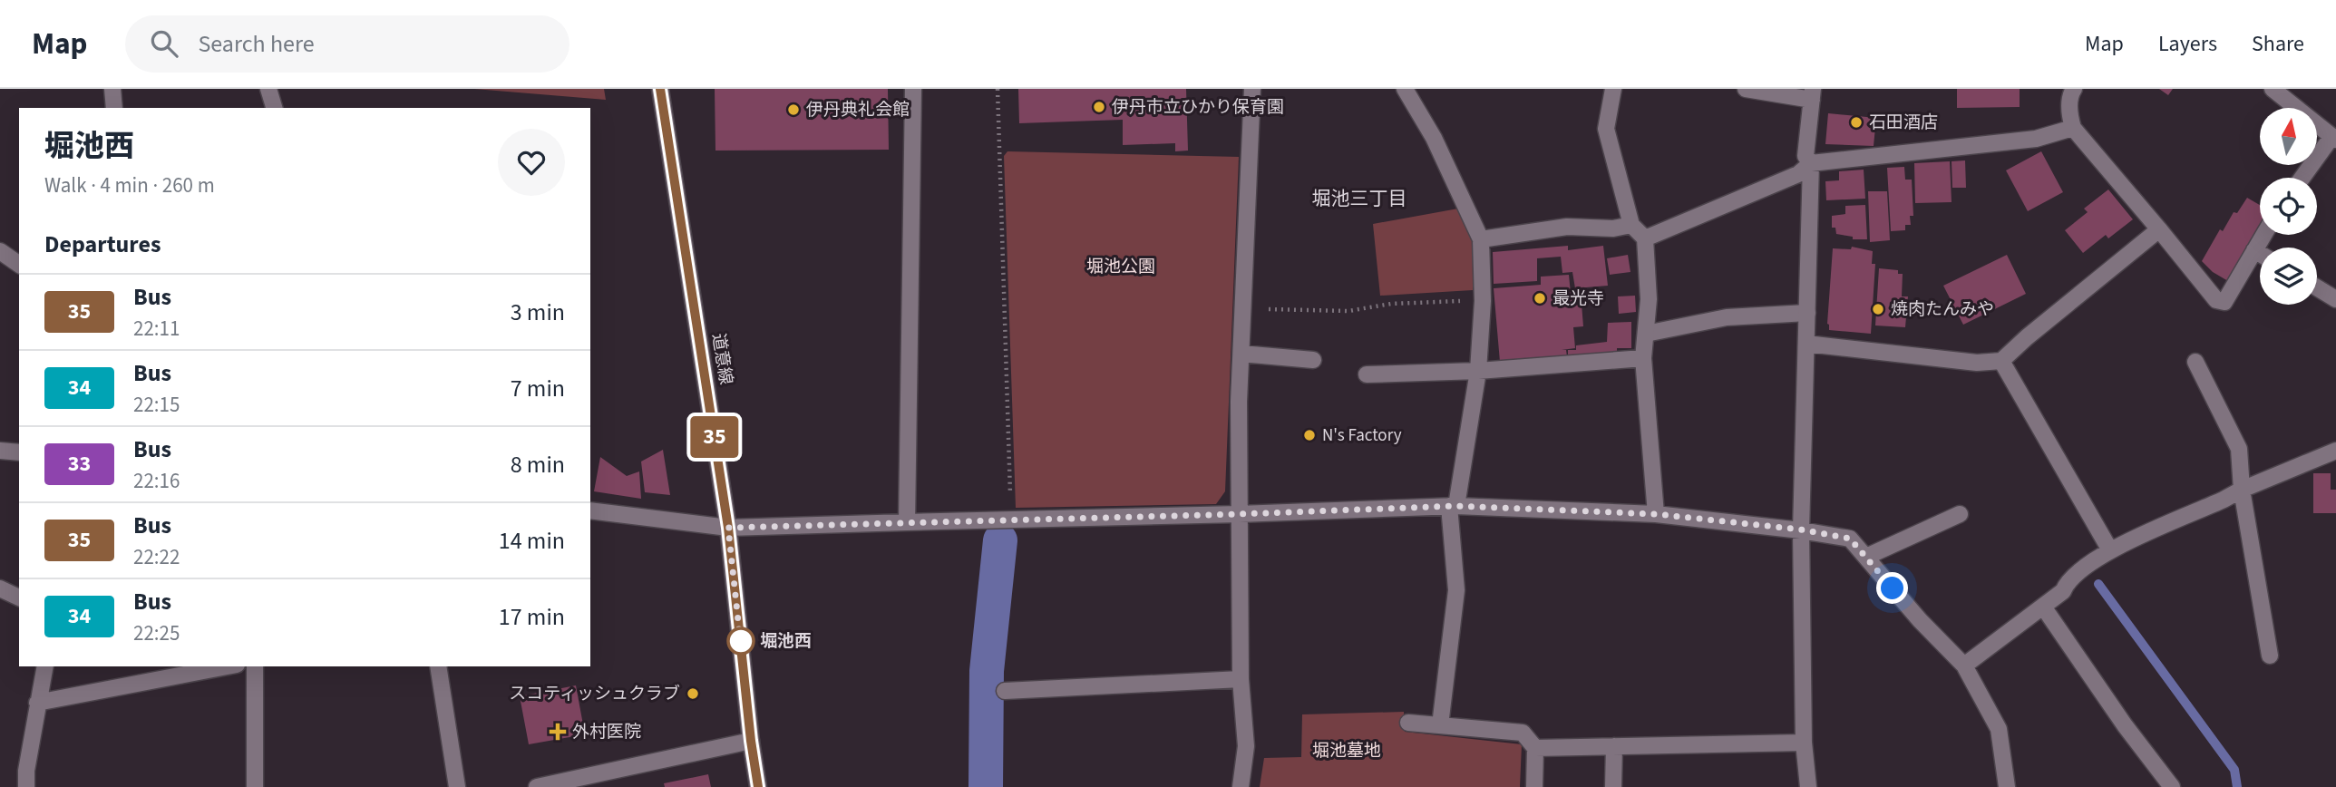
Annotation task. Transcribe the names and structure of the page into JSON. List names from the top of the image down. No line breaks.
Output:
{"streets":{"street":["道意線"]},"districts":["堀池三丁目"],"parks":["堀池公園","堀池墓地"],"places":{"other":["伊丹市立ひかり保育園","伊丹典礼会館","石田酒店","最光寺","焼肉たんみや","N's Factory","堀池西","スコティッシュクラブ"],"health":["外村医院"]},"lines":["bus line 35"],"north":"top","page":{"header":"Map","search":"Search here","nav":["Map","Layers","Share"],"on_map":"35","heading":[["堀池西","Walk · 4 min · 260 m"],"Departures"],"list":[{"mark":"35","name":"Bus","note":"22:11","value":"3 min"},{"mark":"34","name":"Bus","note":"22:15","value":"7 min"},{"mark":"33","name":"Bus","note":"22:16","value":"8 min"},{"mark":"35","name":"Bus","note":"22:22","value":"14 min"},{"mark":"34","name":"Bus","note":"22:25","value":"17 min"}]}}
